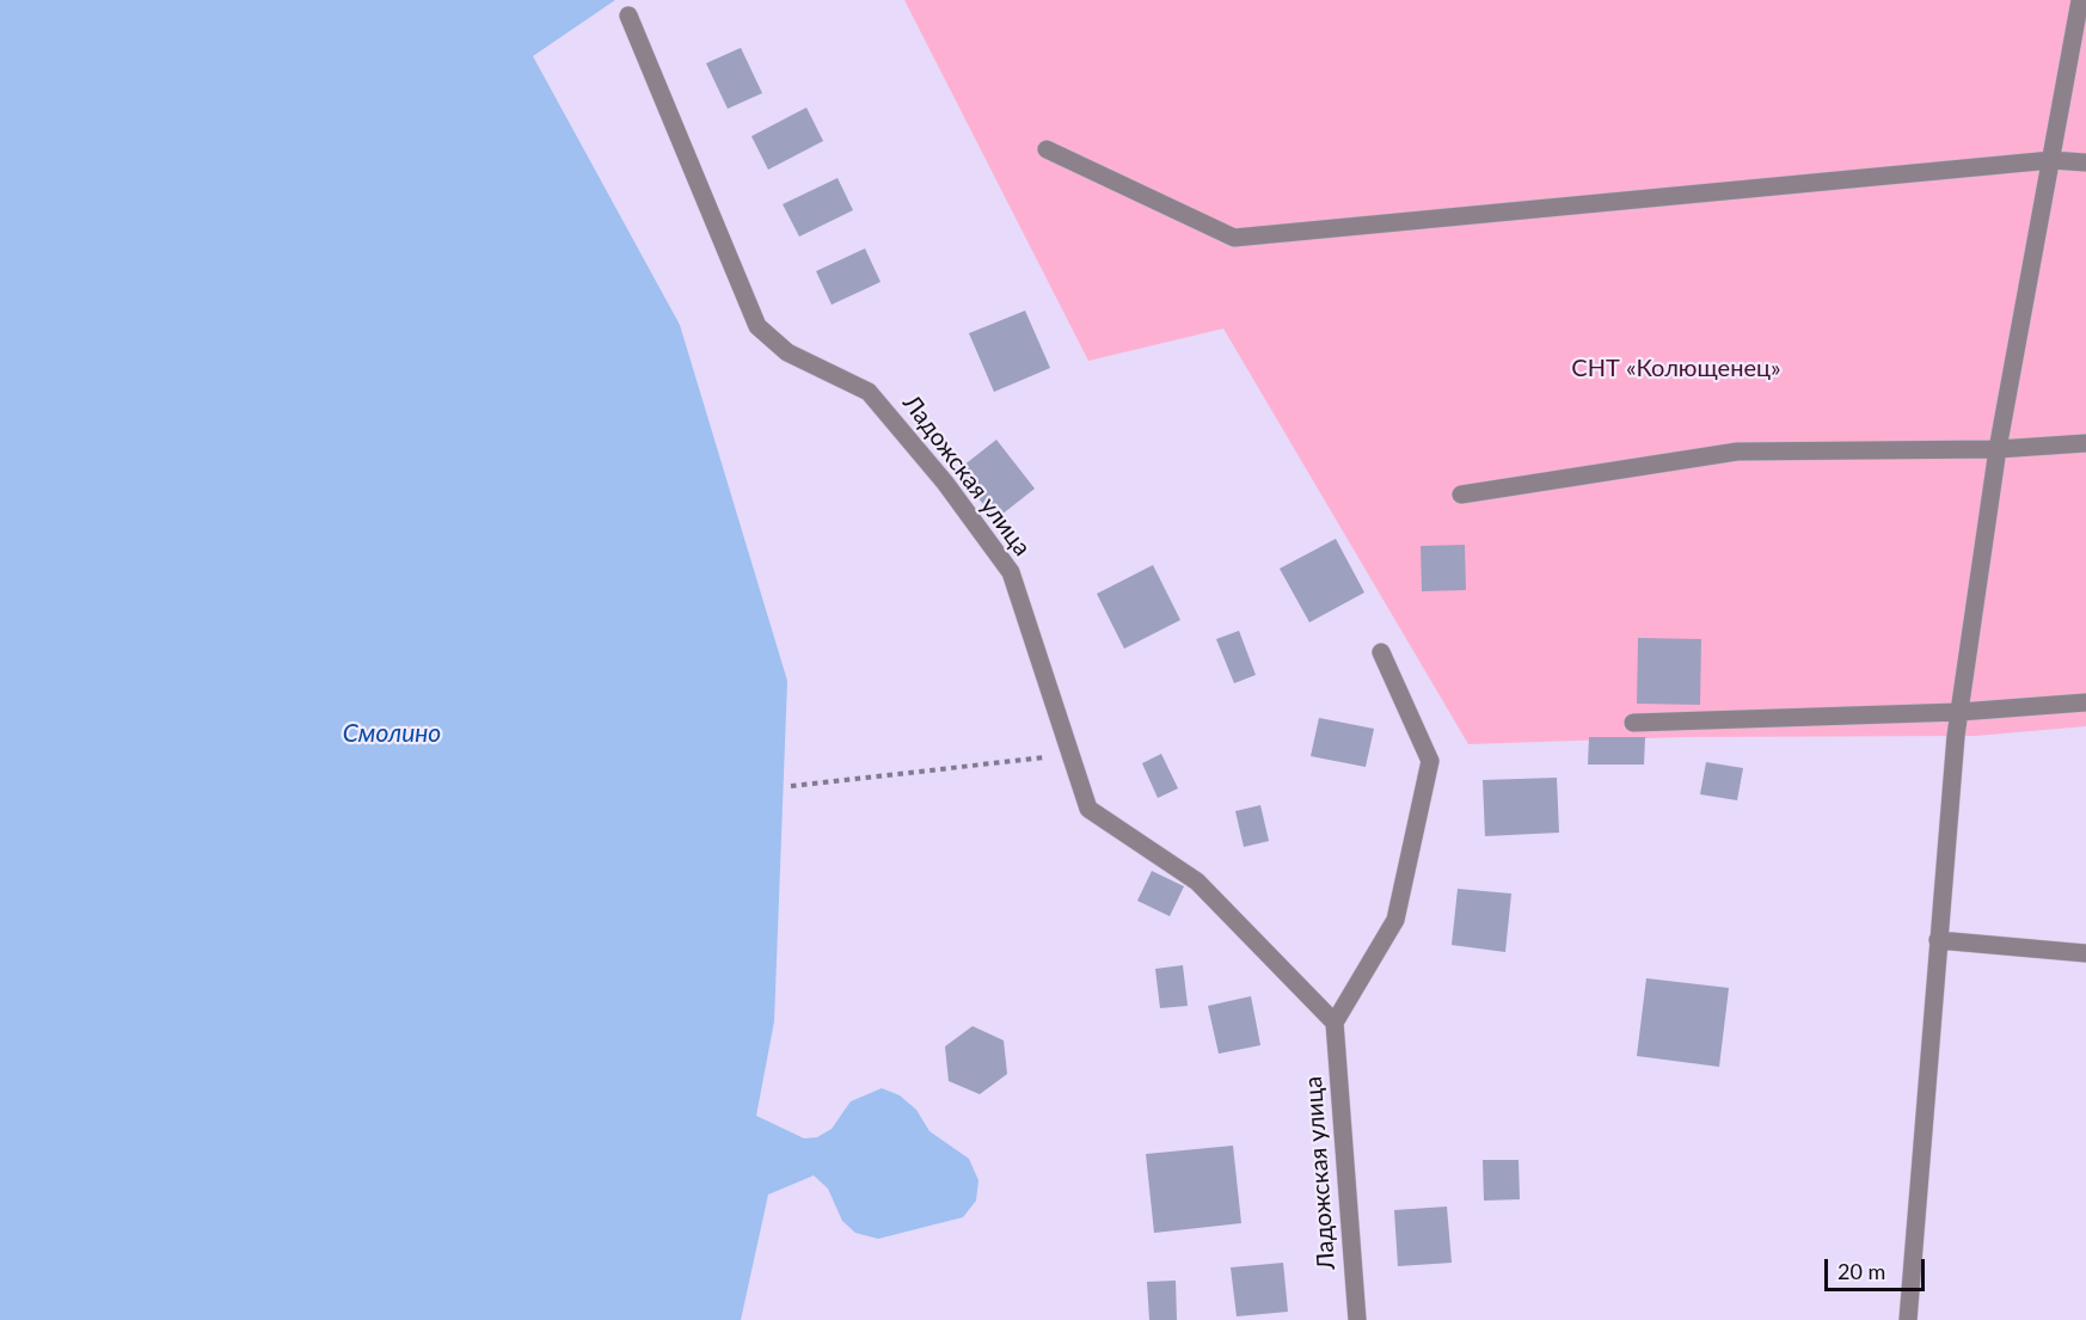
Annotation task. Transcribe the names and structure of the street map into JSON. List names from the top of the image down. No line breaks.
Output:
{"streets":{"street":["Ладожская улица"]},"water":["Смолино"],"parks":["СНТ «Колющенец»"],"scale_bar":"20 m"}
